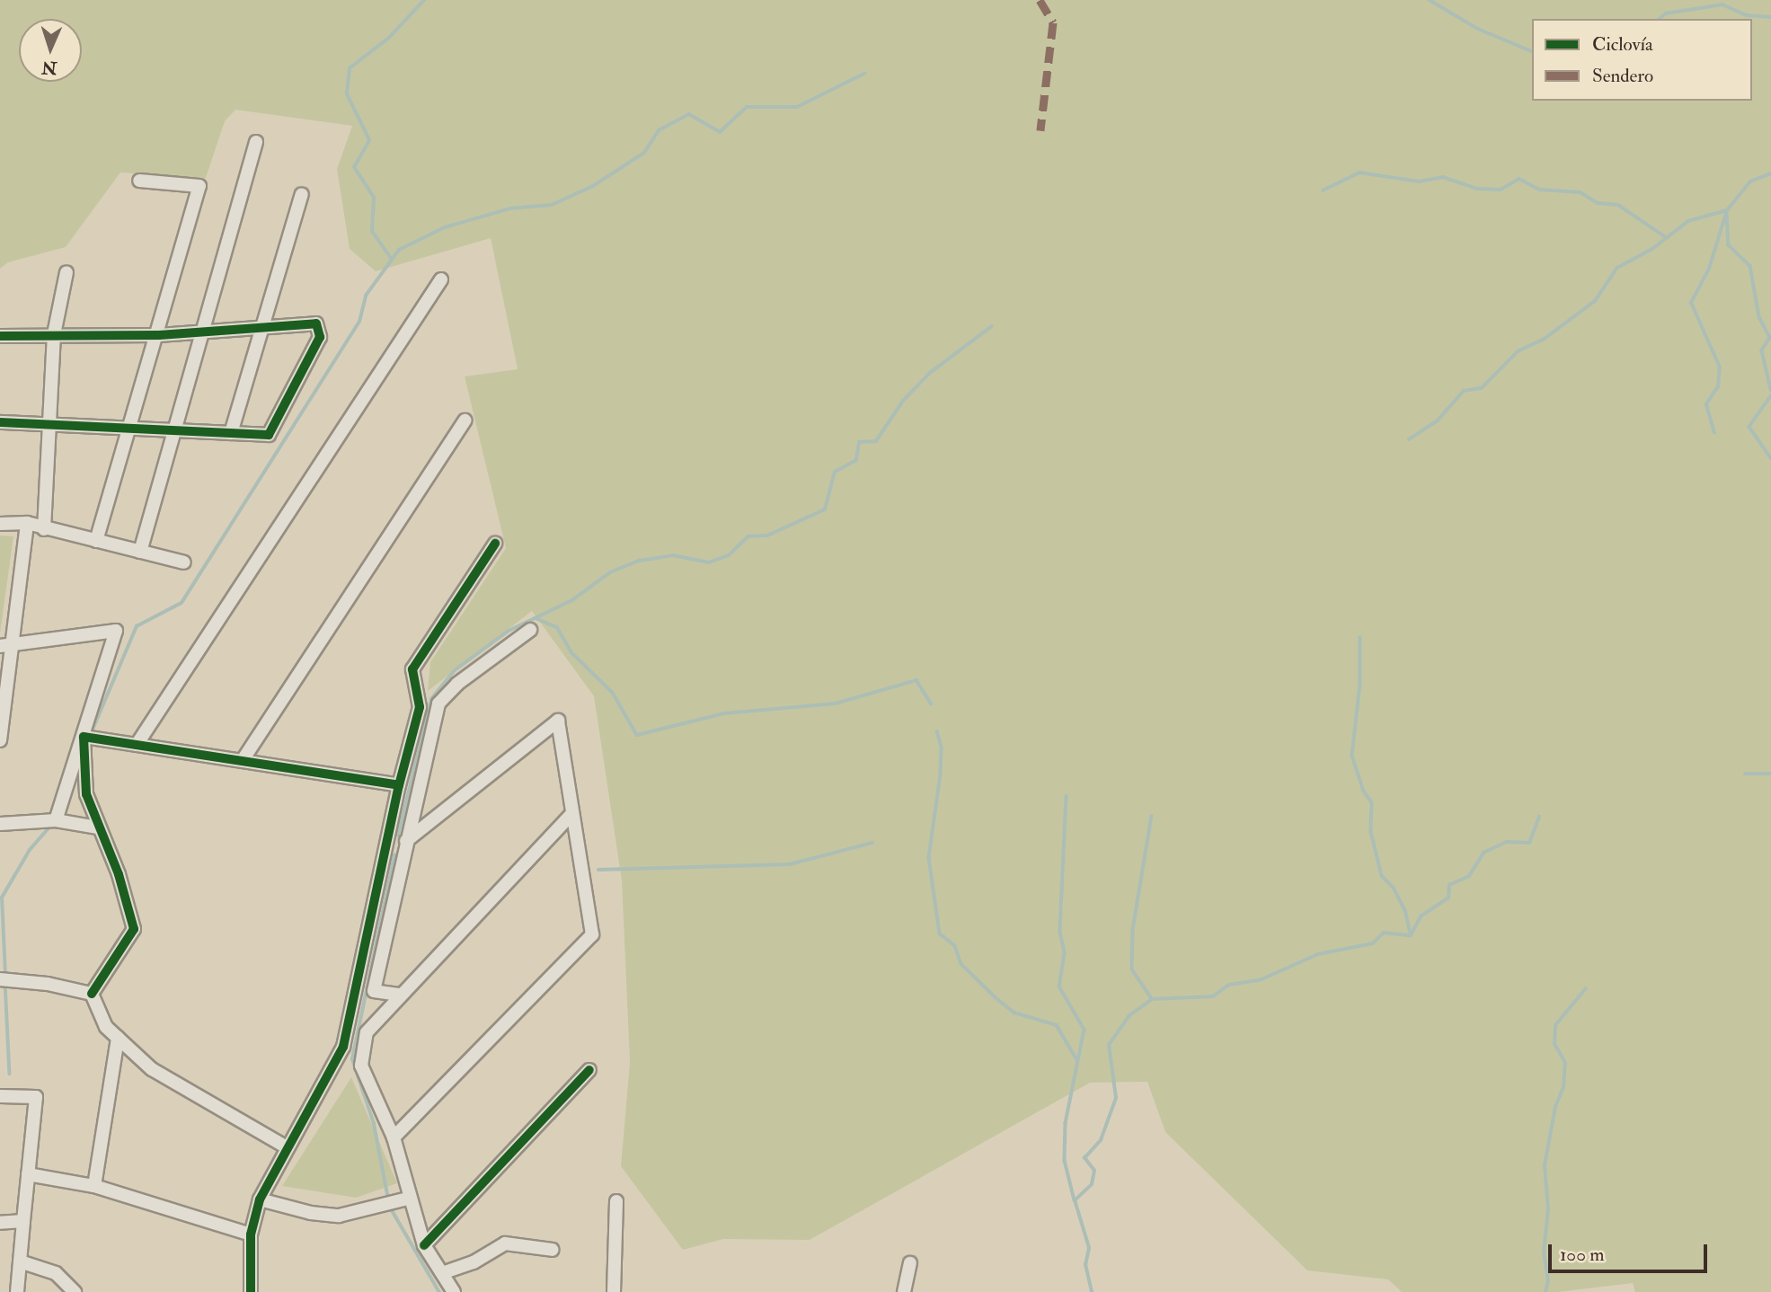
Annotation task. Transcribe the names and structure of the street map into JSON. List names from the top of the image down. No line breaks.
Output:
{"legend":["Ciclovía","Sendero"],"scale_bar":"100 m","north":"bottom"}
